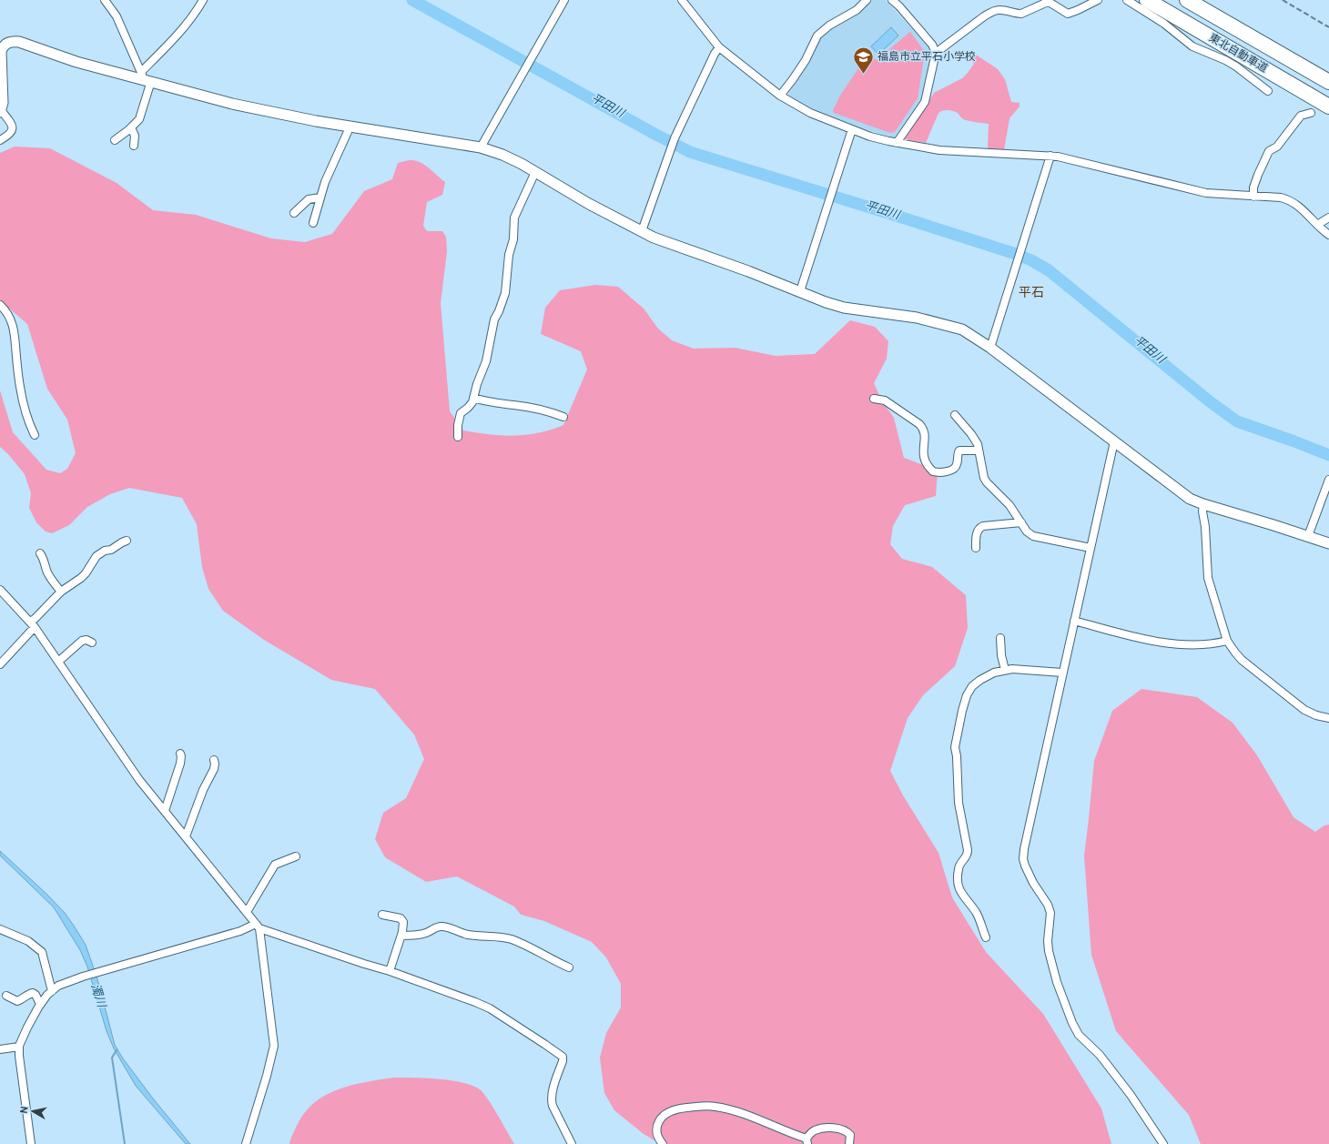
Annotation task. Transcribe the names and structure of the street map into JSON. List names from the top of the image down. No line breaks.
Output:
{"streets":{"highway":["東北自動車道"]},"districts":["平石"],"water":["平田川","濁川"],"places":{"school or university":["福島市立平石小学校"]},"north":"left"}
